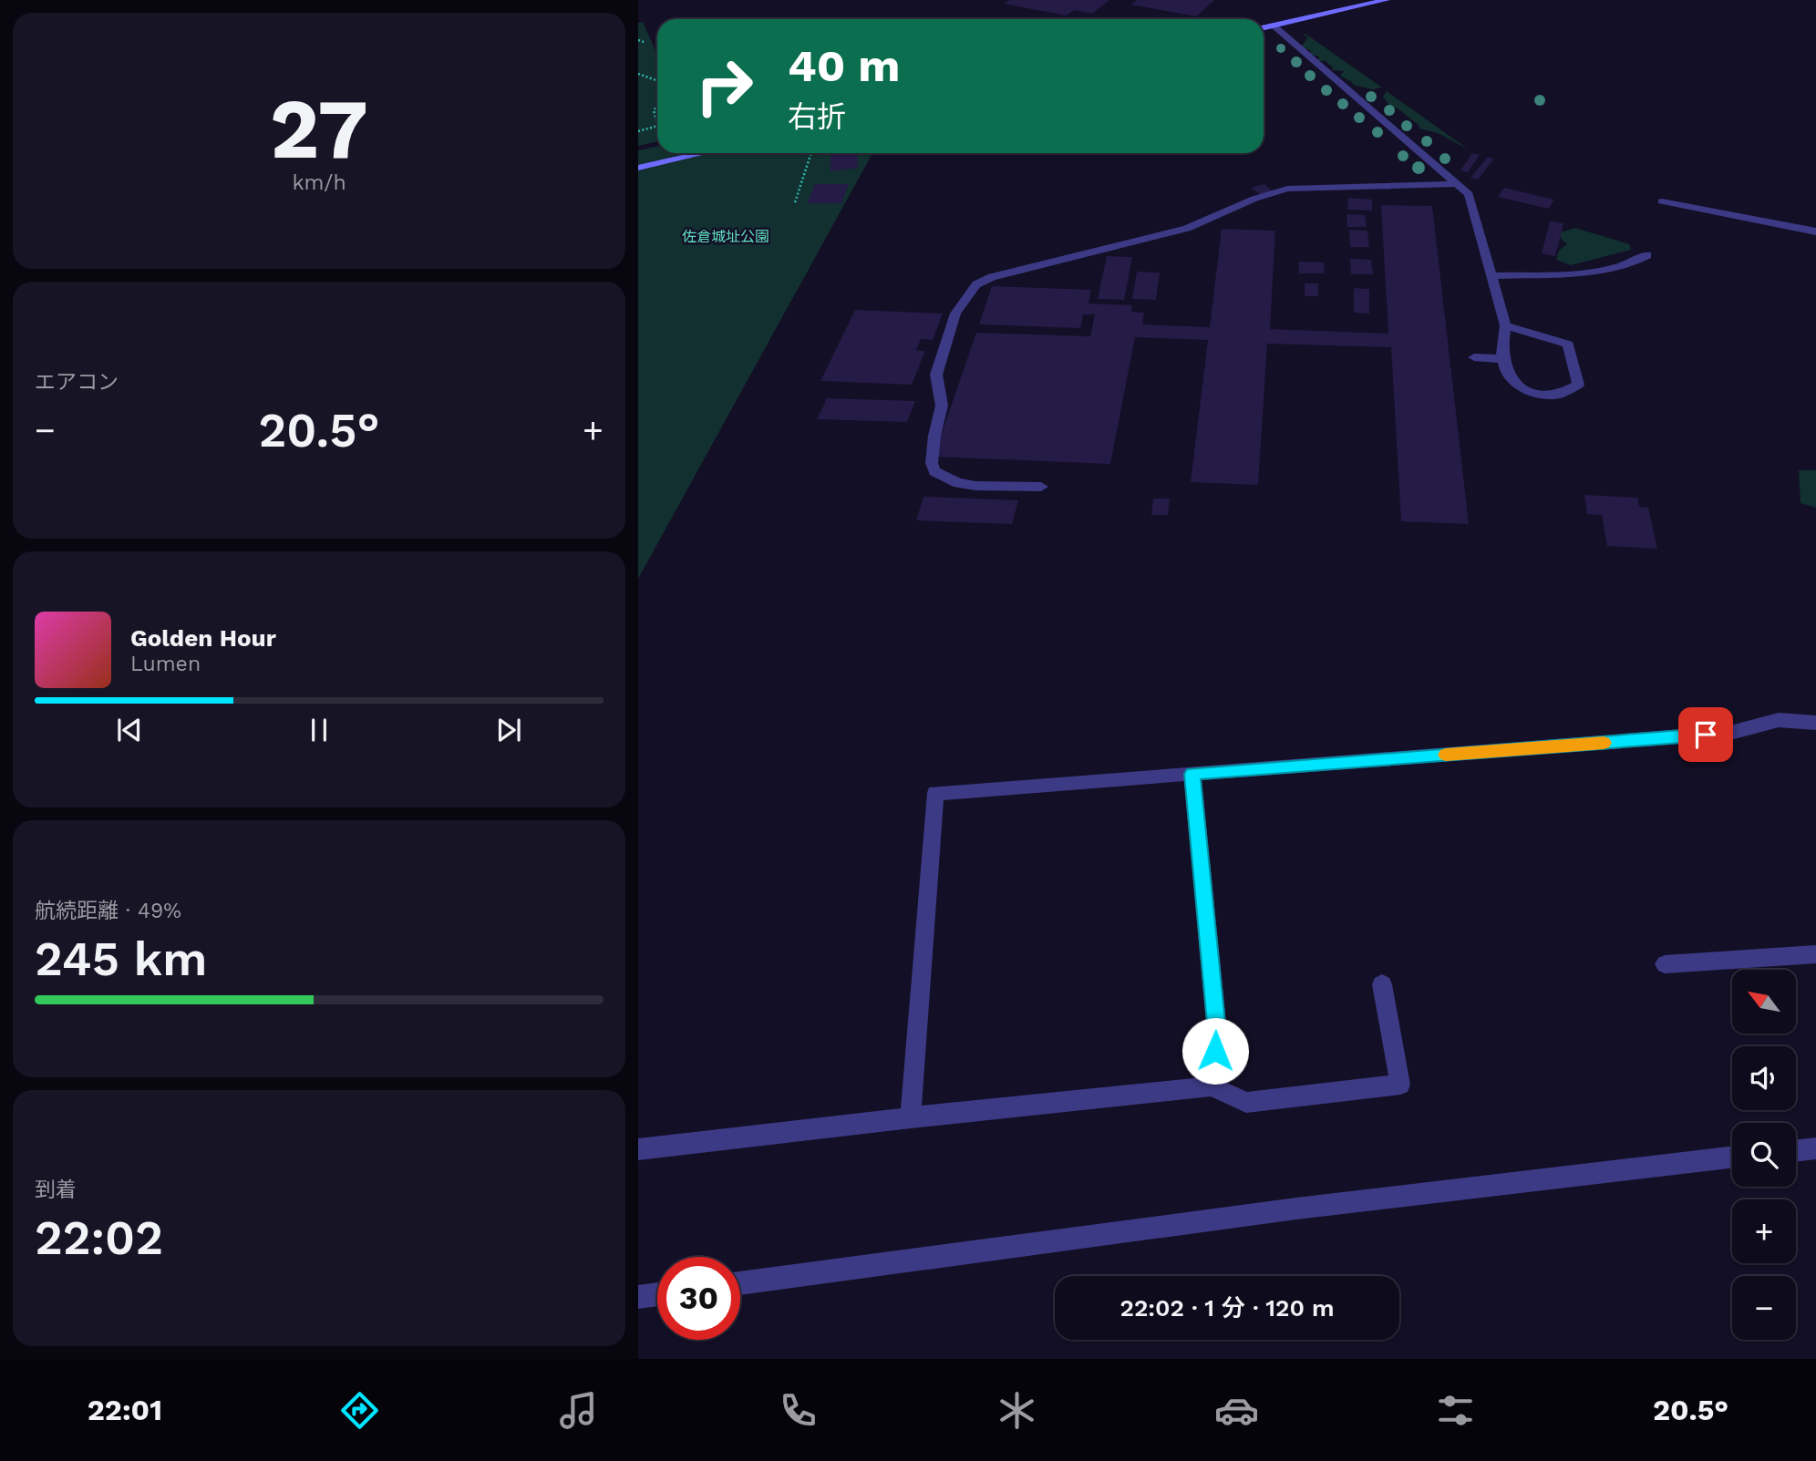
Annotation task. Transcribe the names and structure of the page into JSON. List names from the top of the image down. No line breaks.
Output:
{"parks":["佐倉城址公園"],"north":"top left","page":{"tile":[["27","km/h"],"エアコン",["航続距離 · 49%","245 km"],["到着","22:02"]],"turn":["40 m","右折"],"heat":["−","20.5°","+"],"song":["Golden Hour","Lumen"],"map_buttons":["+","−"],"limit":"30","trip":"22:02 · 1 分 · 120 m","tabs":["22:01","20.5°"]}}
